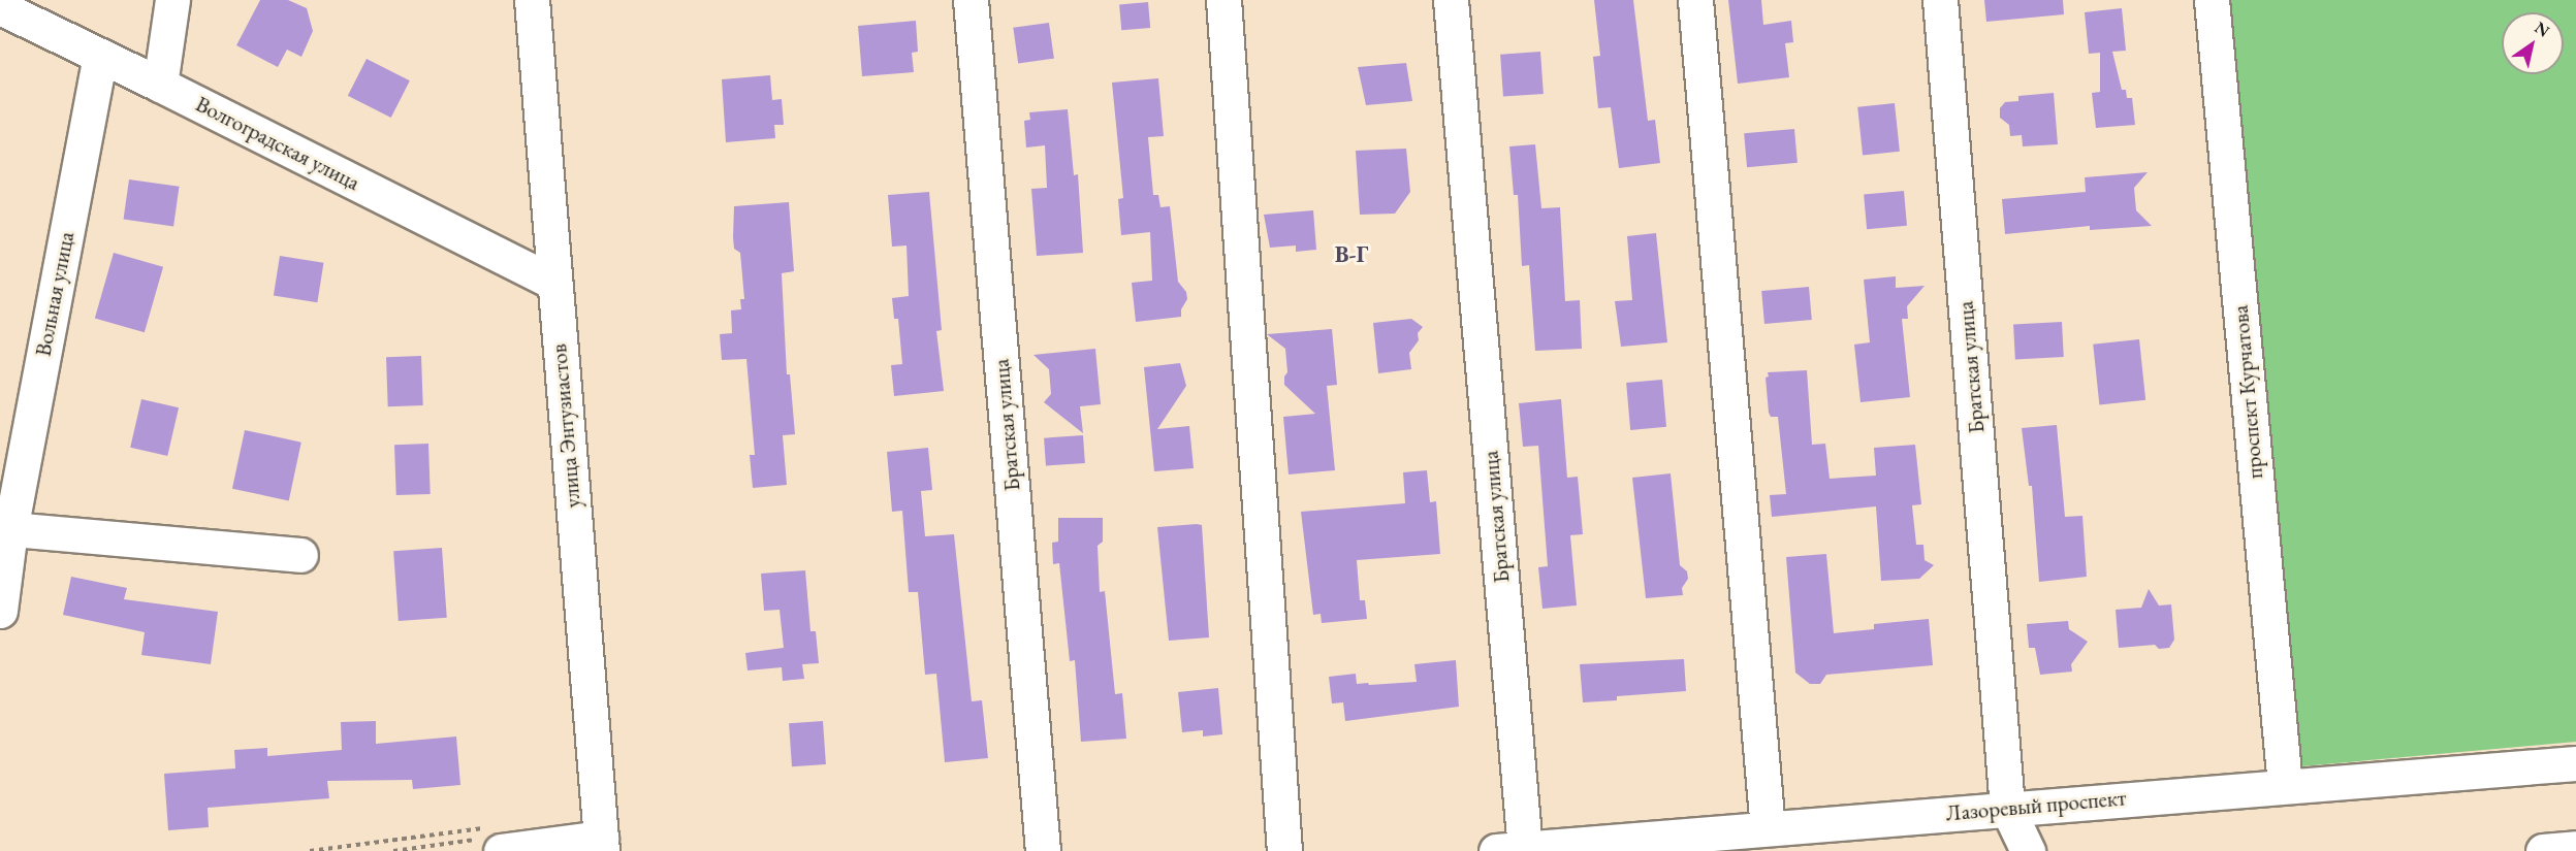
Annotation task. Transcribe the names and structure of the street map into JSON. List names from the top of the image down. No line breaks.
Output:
{"streets":{"street":["Волгоградская улица","Вольная улица","Братская улица","проспект Курчатова","улица Энтузиастов","Лазоревый проспект"]},"crossings":[["Волгоградская улица","Вольная улица"],["Волгоградская улица","улица Энтузиастов"],["Братская улица","Лазоревый проспект"],["проспект Курчатова","Лазоревый проспект"]],"districts":["В-Г"],"north":"top right"}
